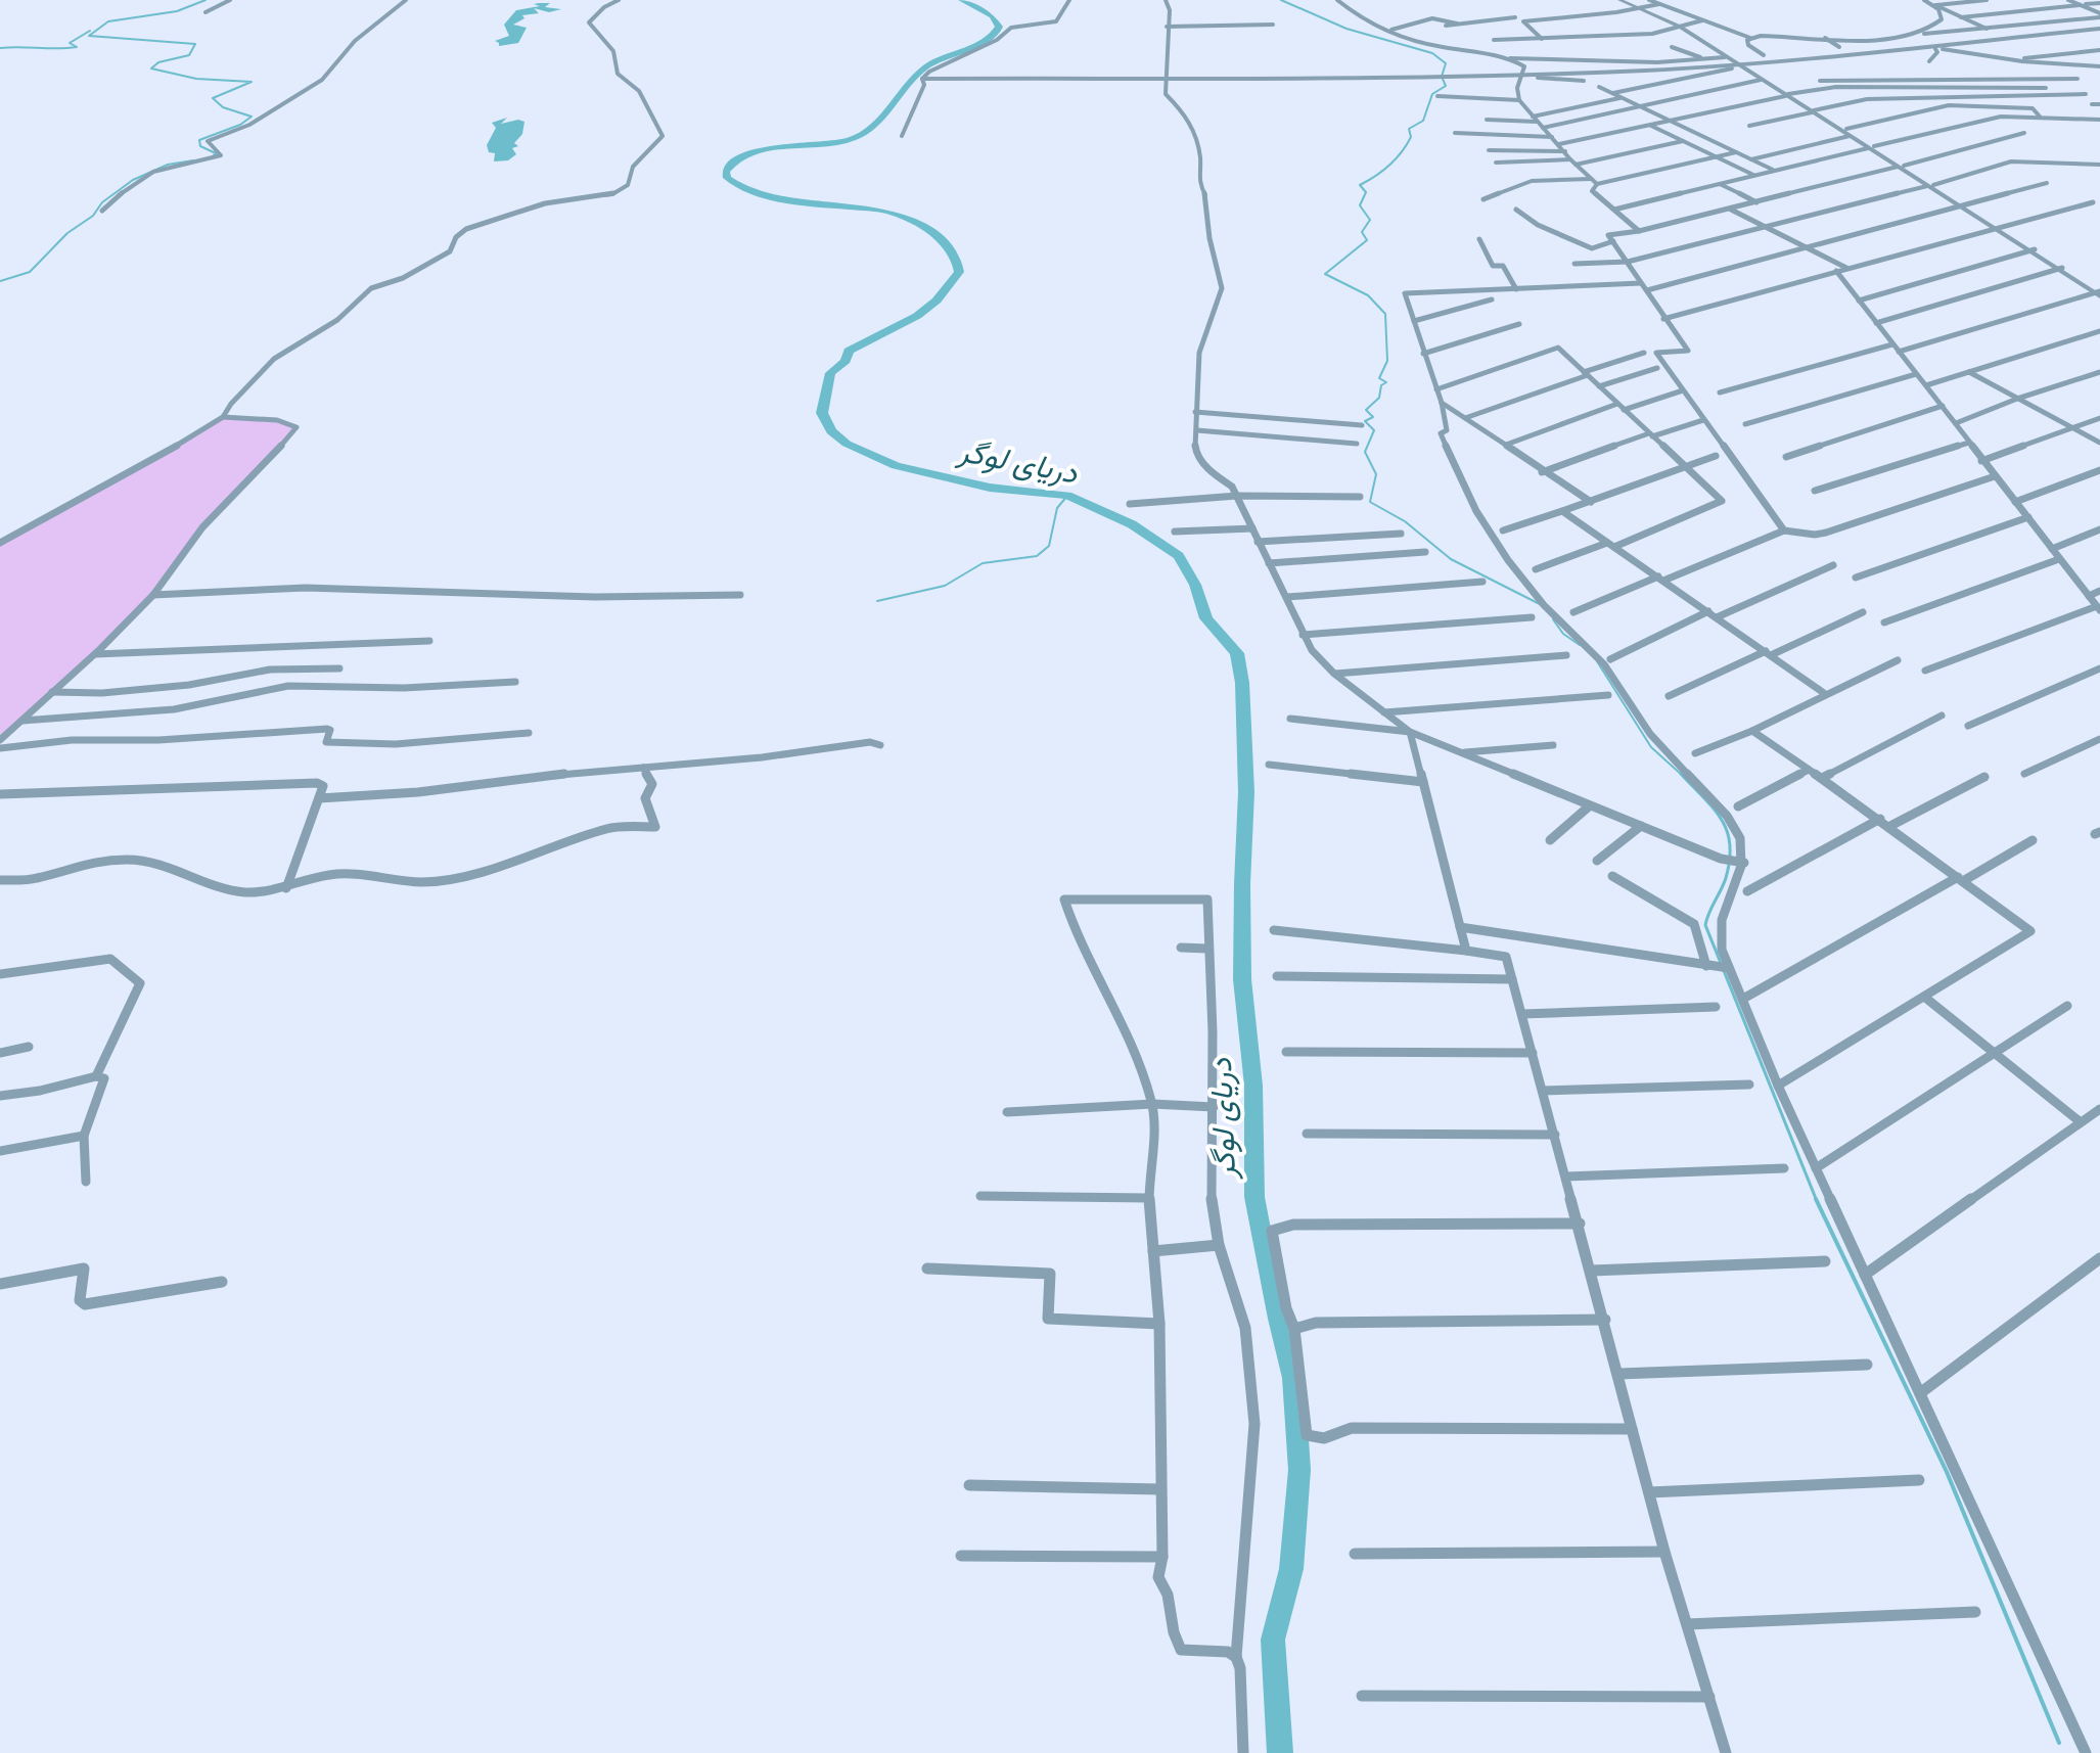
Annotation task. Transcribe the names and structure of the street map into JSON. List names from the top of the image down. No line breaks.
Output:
{"water":["دریای لوگر"]}
